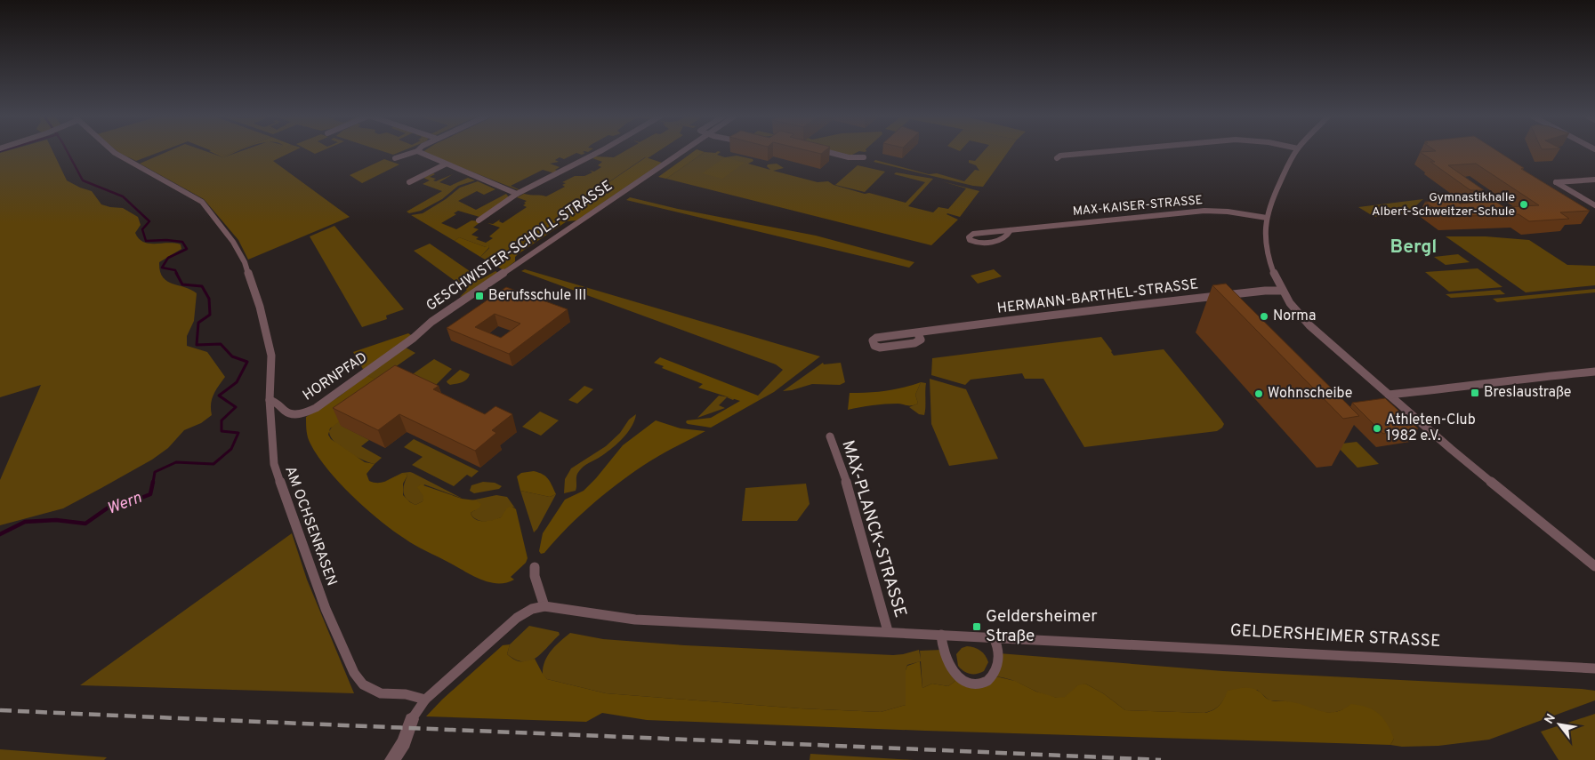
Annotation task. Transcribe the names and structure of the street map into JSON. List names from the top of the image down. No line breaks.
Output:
{"streets":{"street":["MAX-KAISER-STRASSE","GESCHWISTER-SCHOLL-STRASSE","HERMANN-BARTHEL-STRASSE","HORNPFAD","AM OCHSENRASEN","MAX-PLANCK-STRASSE","GELDERSHEIMER STRASSE"]},"crossings":[["GESCHWISTER-SCHOLL-STRASSE","HORNPFAD"],["HORNPFAD","AM OCHSENRASEN"],["AM OCHSENRASEN","GELDERSHEIMER STRASSE"],["MAX-PLANCK-STRASSE","GELDERSHEIMER STRASSE"]],"districts":["Bergl"],"water":["Wern"],"places":{"other":["Gymnastikhalle Albert-Schweitzer-Schule","Norma","Wohnscheibe","Athleten-Club 1982 e.V."],"transit":["Berufsschule III","Breslaustraße","Geldersheimer Straße"]},"north":"top left"}
